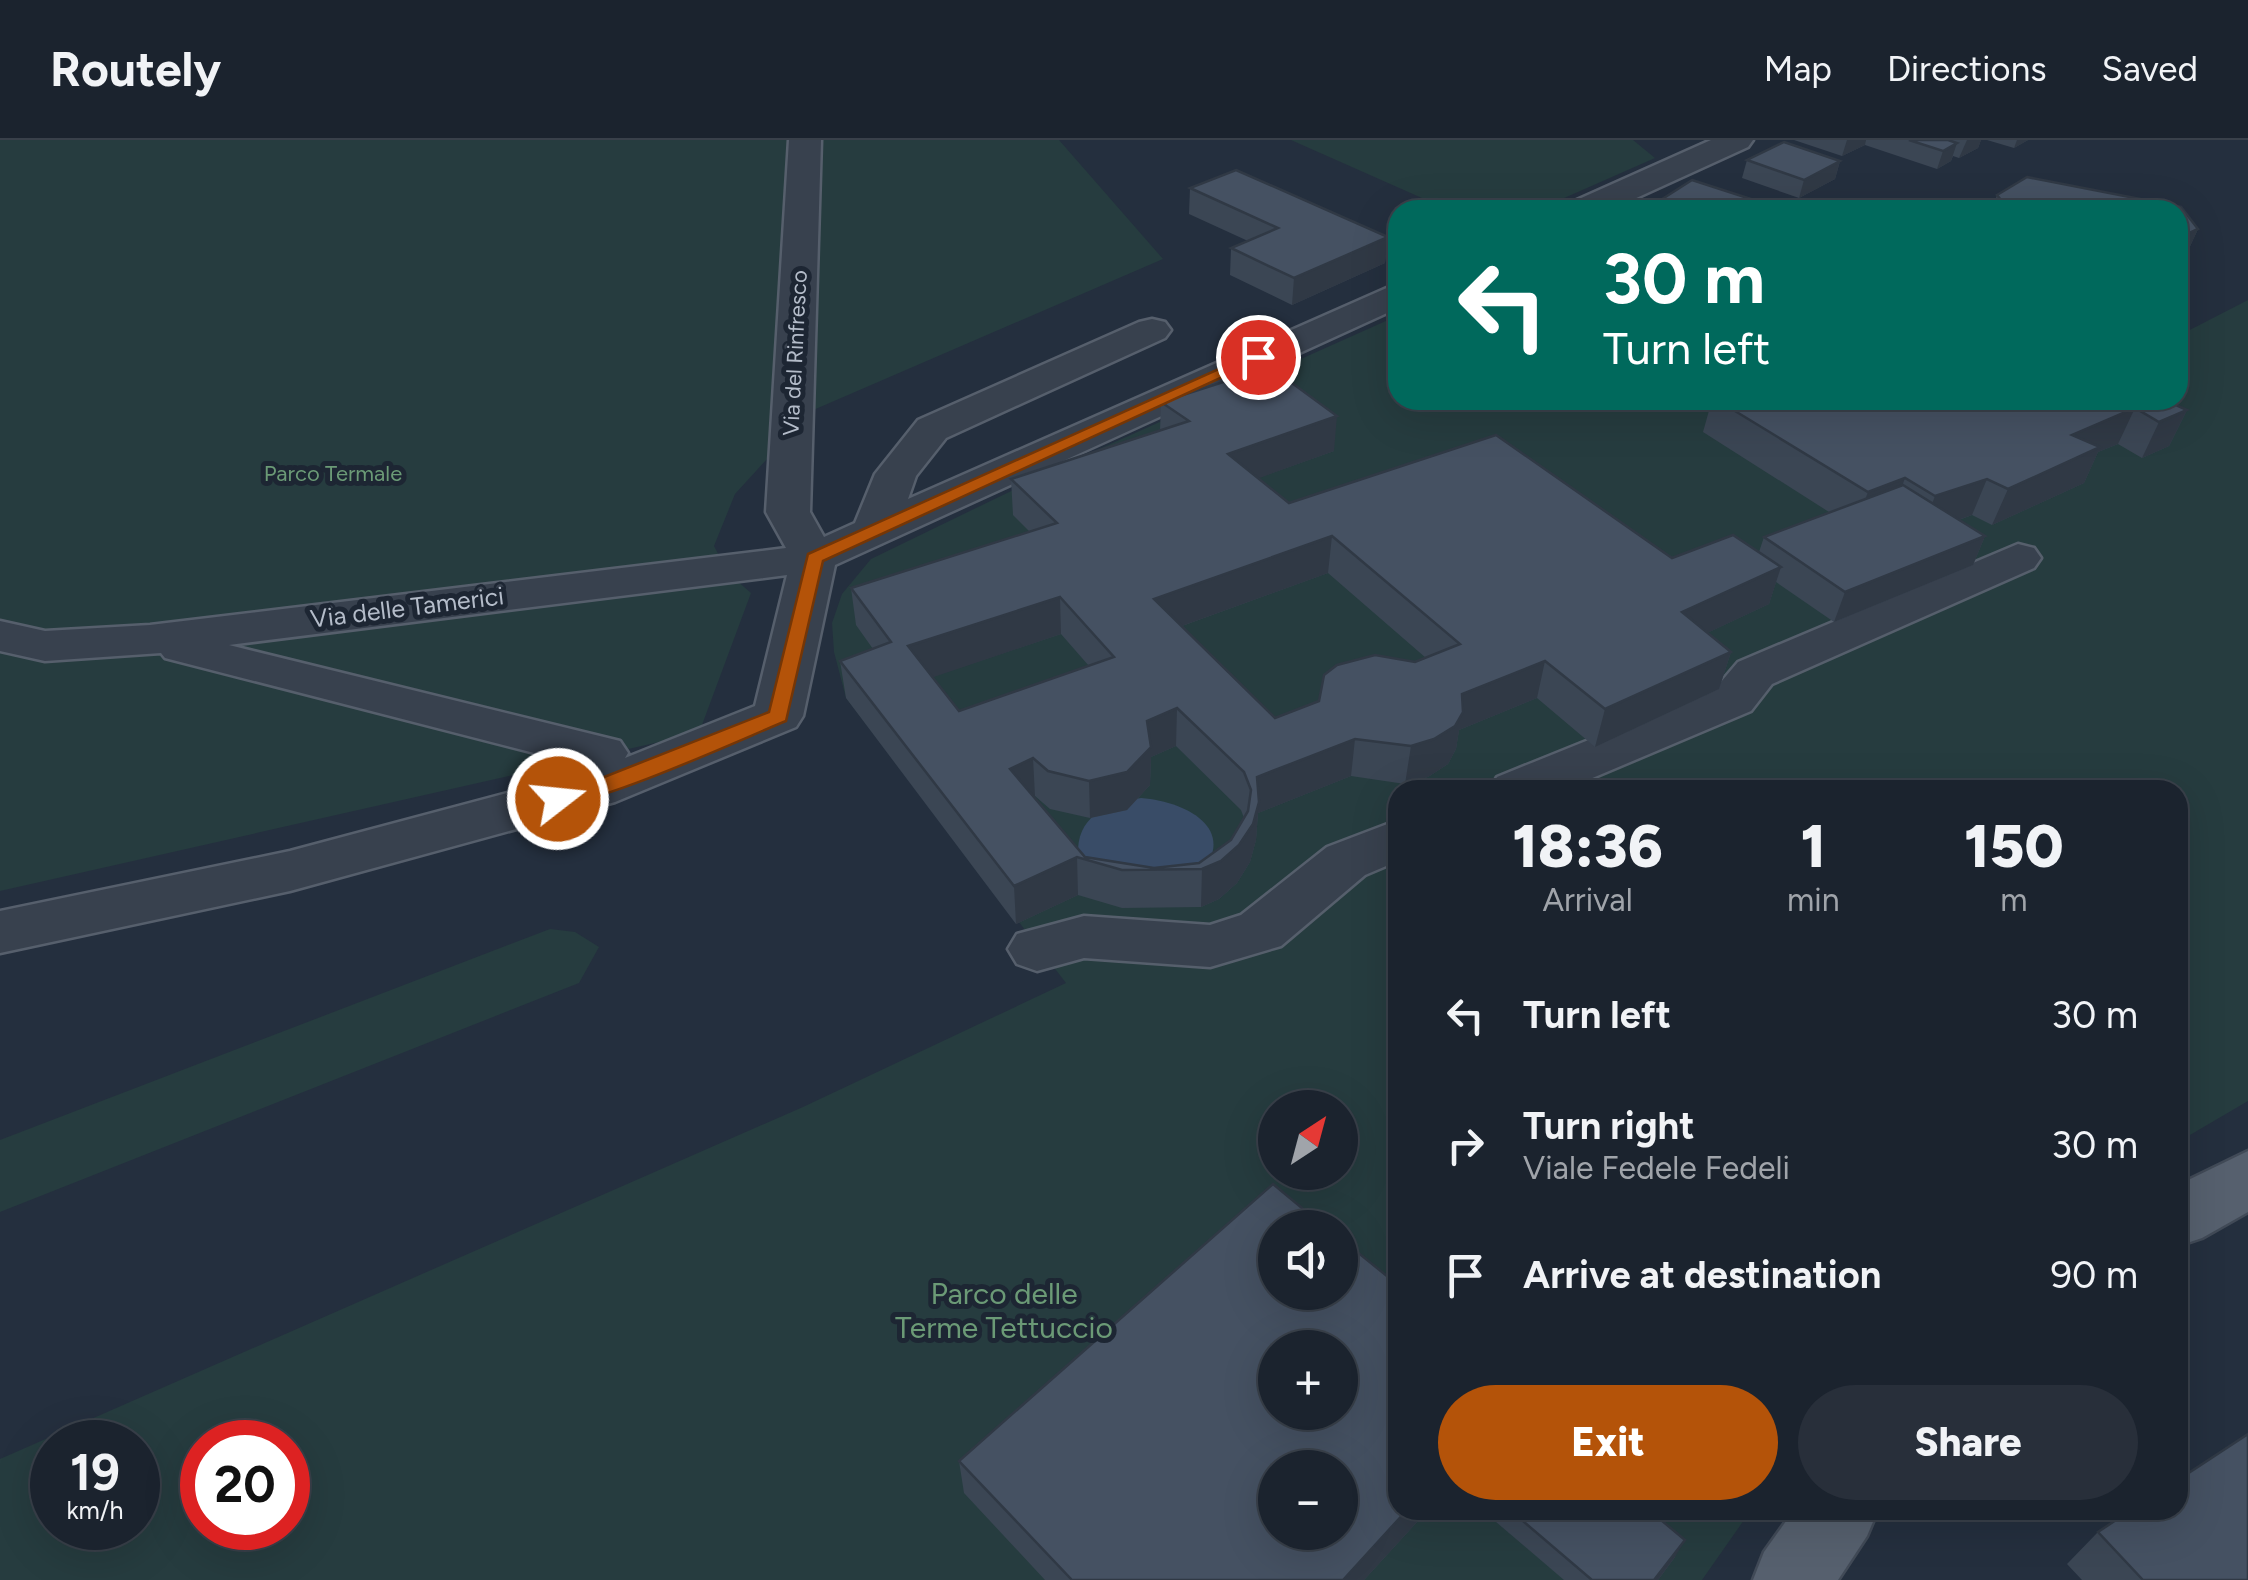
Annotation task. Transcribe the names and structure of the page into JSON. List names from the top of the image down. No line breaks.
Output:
{"streets":{"street":["Via del Rinfresco","Via delle Tamerici"]},"crossings":[["Via del Rinfresco","Via delle Tamerici"]],"parks":["Parco Termale","Parco delle Terme Tettuccio"],"north":"top right","page":{"header":"Routely","nav":["Map","Directions","Saved"],"turn":["30 m","Turn left"],"eta":["18:36","Arrival","1","min","150","m"],"list":[{"name":"Turn left","value":"30 m"},{"name":"Turn right","note":"Viale Fedele Fedeli","value":"30 m"},{"name":"Arrive at destination","value":"90 m"}],"map_buttons":["+","−"],"buttons":["Exit","Share"],"speed":"19 km/h","limit":"20"}}
